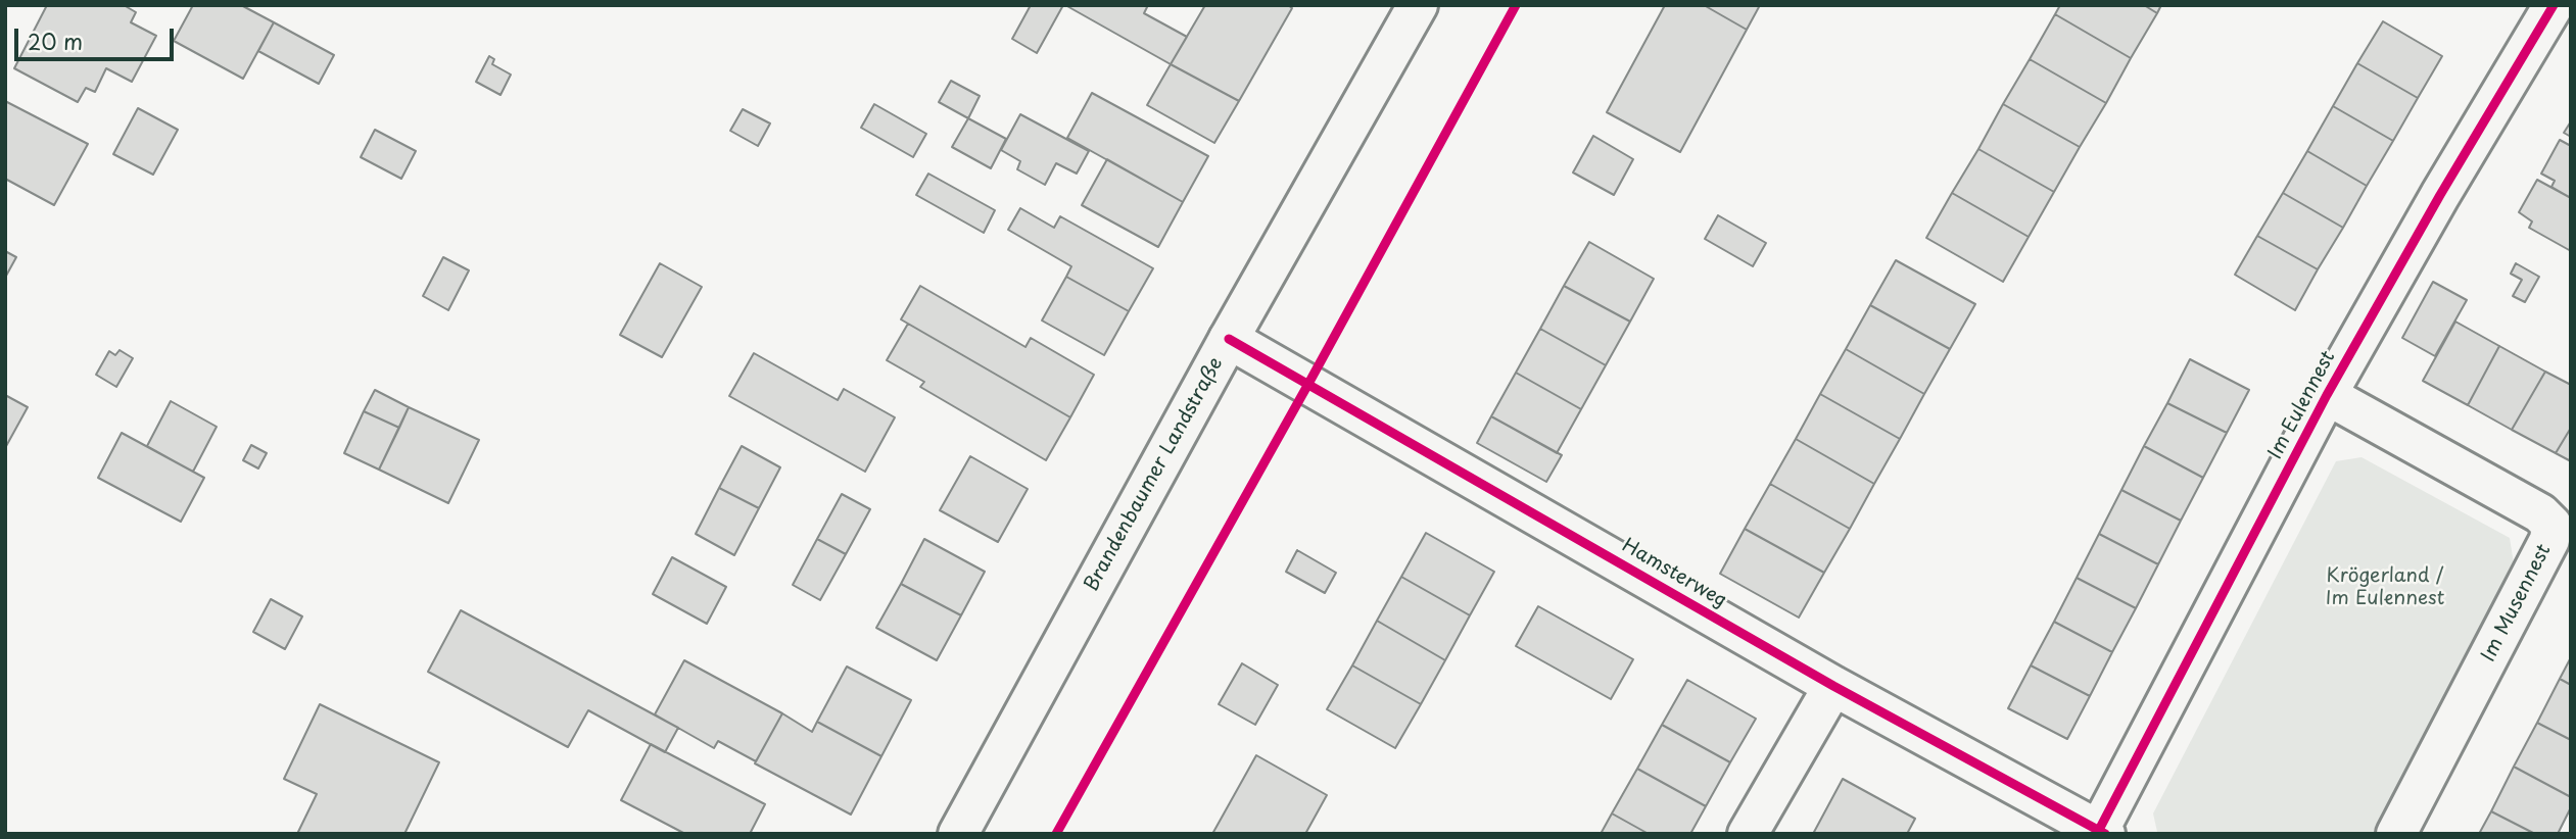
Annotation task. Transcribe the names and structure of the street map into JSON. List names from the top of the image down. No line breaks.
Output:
{"streets":{"street":["Im Eulennest","Brandenbaumer Landstraße","Hamsterweg","Im Musennest"]},"crossings":[["Im Eulennest","Hamsterweg"],["Im Eulennest","Im Musennest"],["Brandenbaumer Landstraße","Hamsterweg"]],"parks":["Krögerland / Im Eulennest"],"scale_bar":"20 m"}
